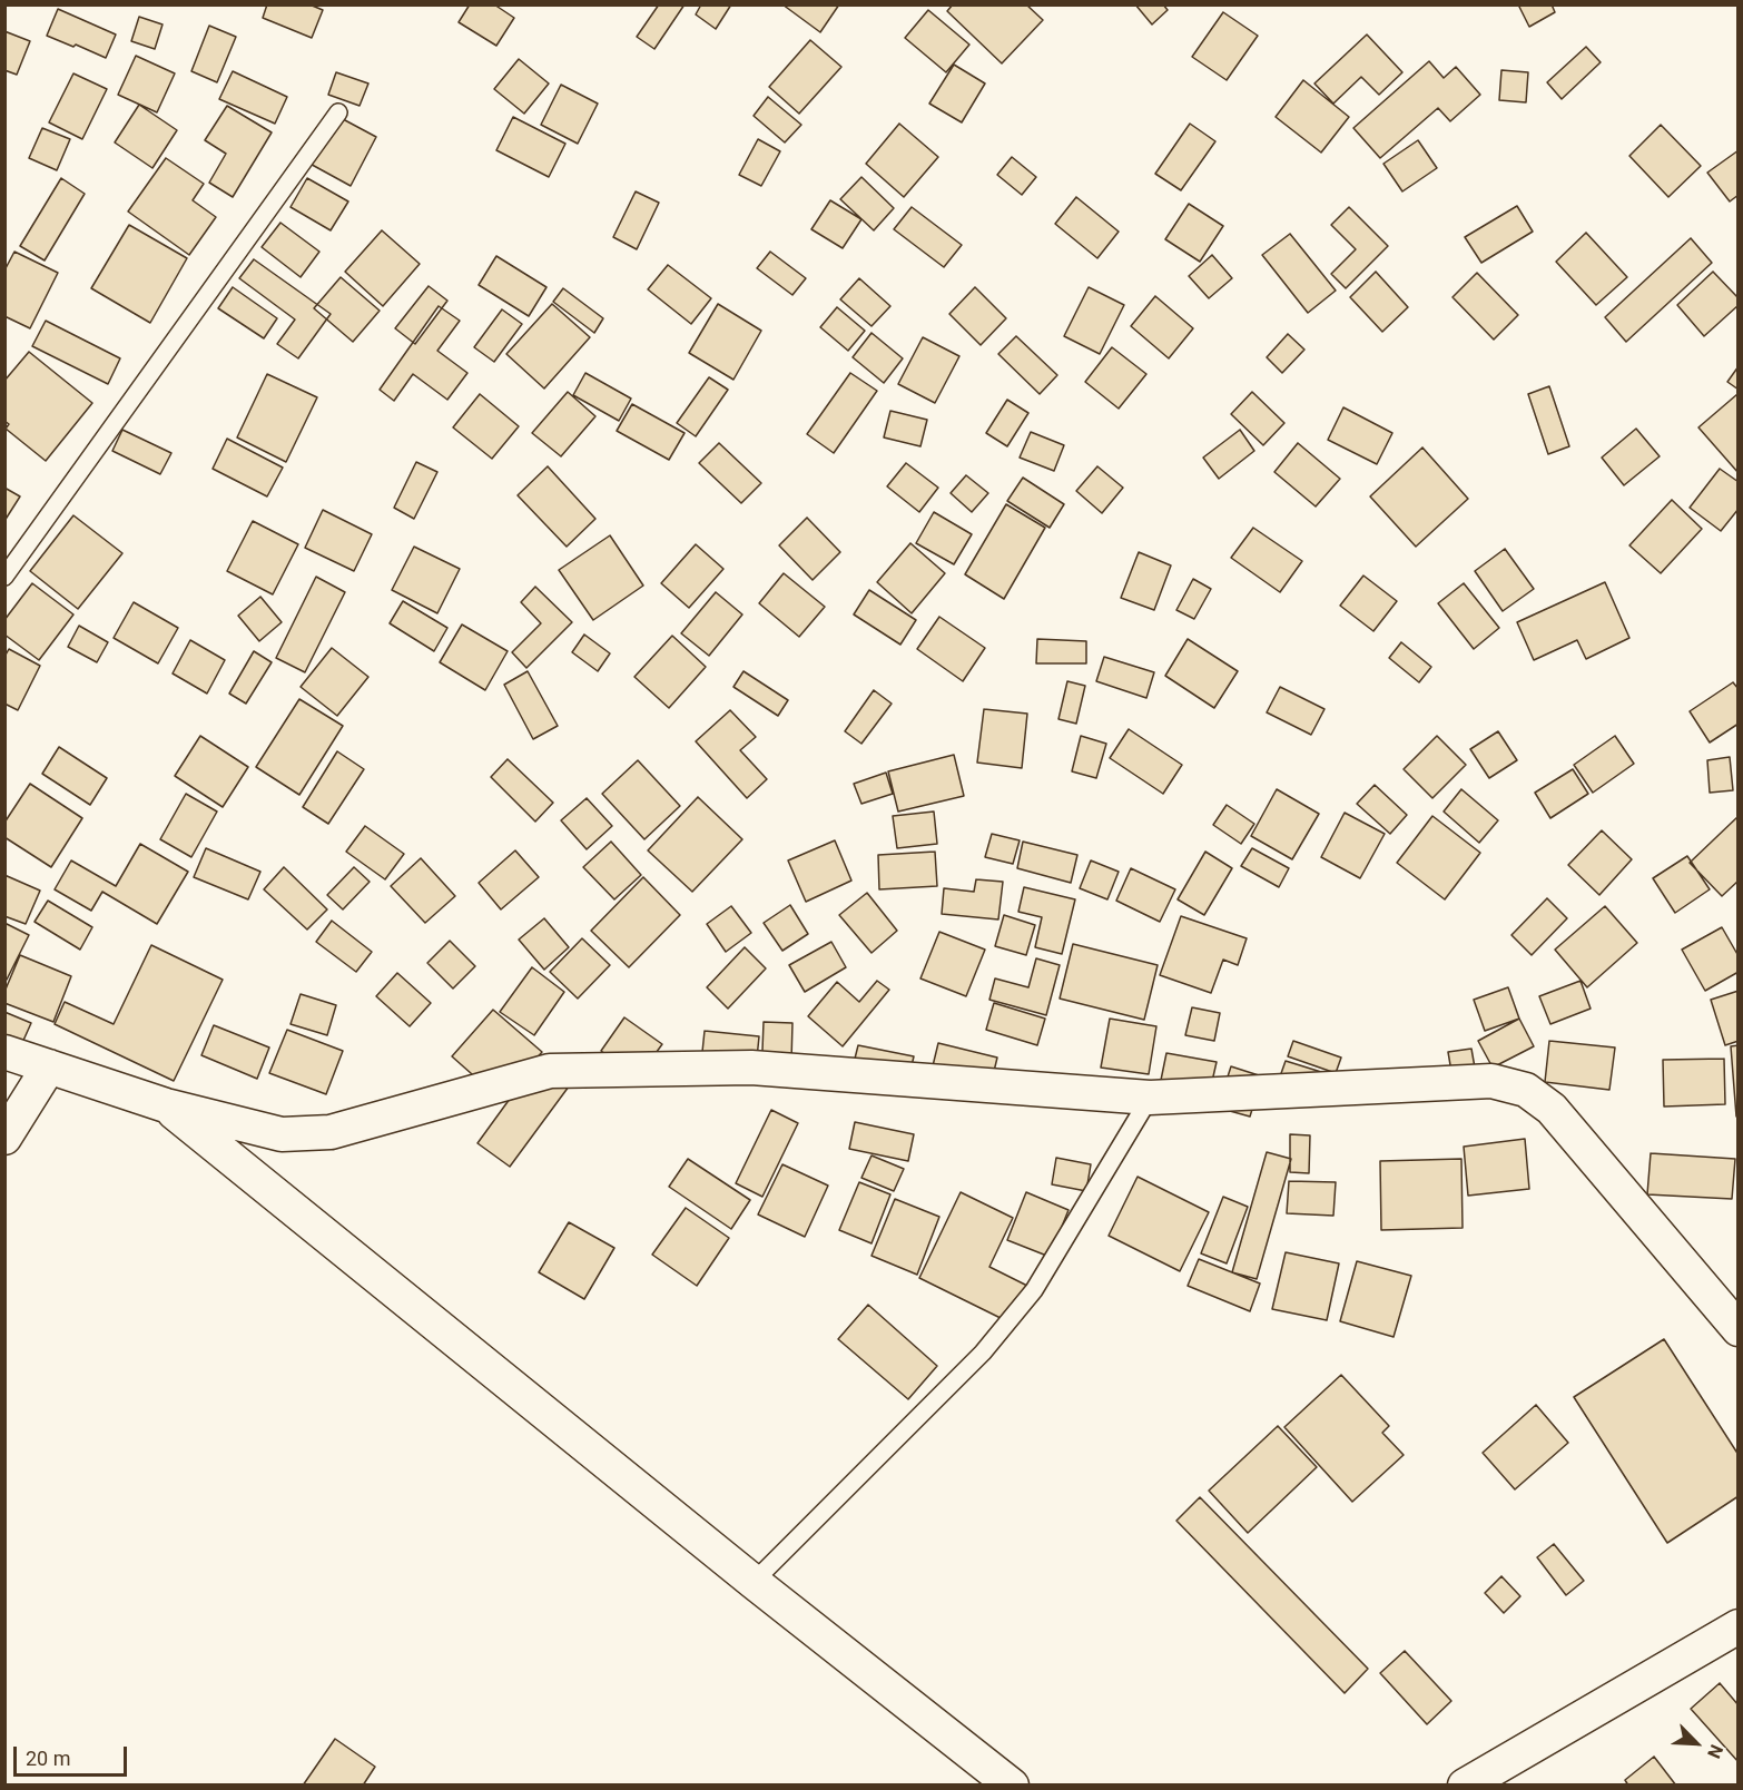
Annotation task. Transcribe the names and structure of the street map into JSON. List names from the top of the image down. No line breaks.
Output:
{"scale_bar":"20 m","north":"bottom right"}
